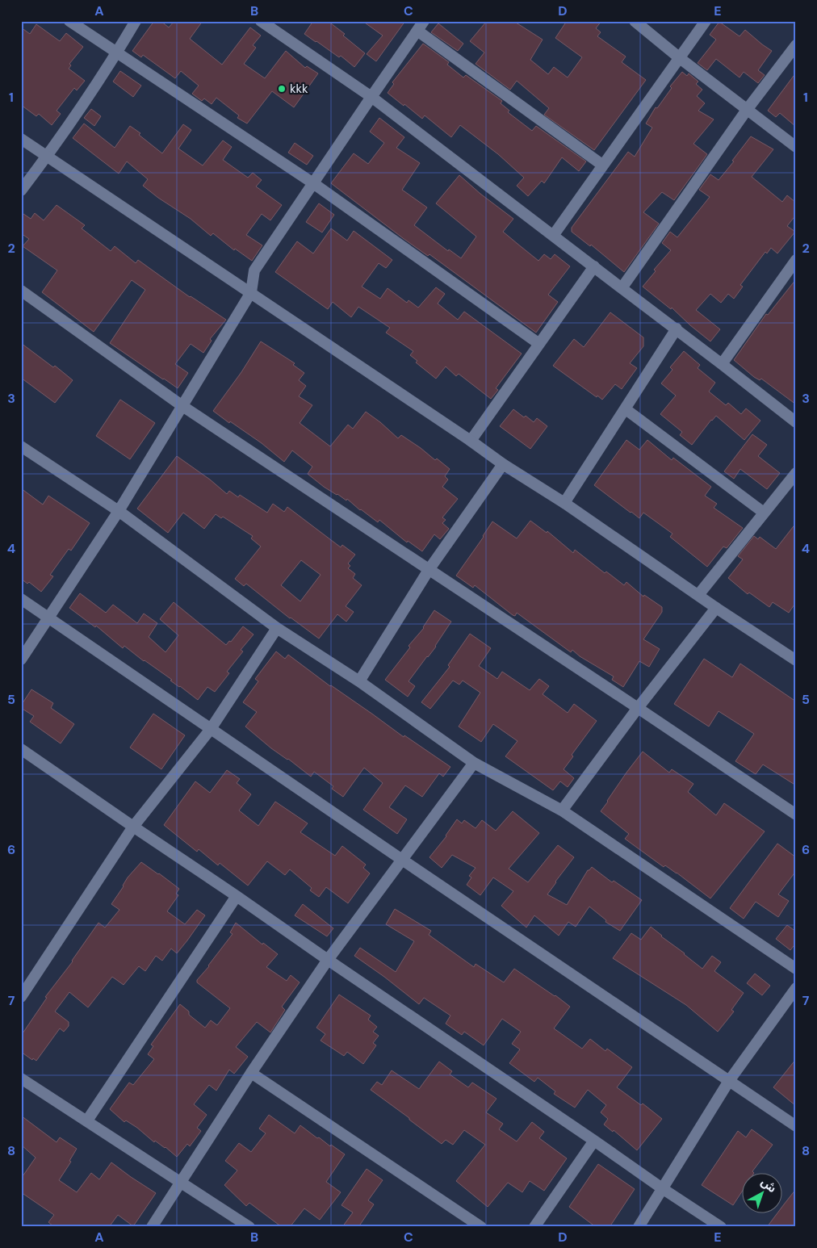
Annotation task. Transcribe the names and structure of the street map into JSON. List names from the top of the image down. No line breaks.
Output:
{"places":["kkk"],"north":"top right","grid":{"columns":["A","B","C","D","E"],"rows":["1","2","3","4","5","6","7","8"]}}
